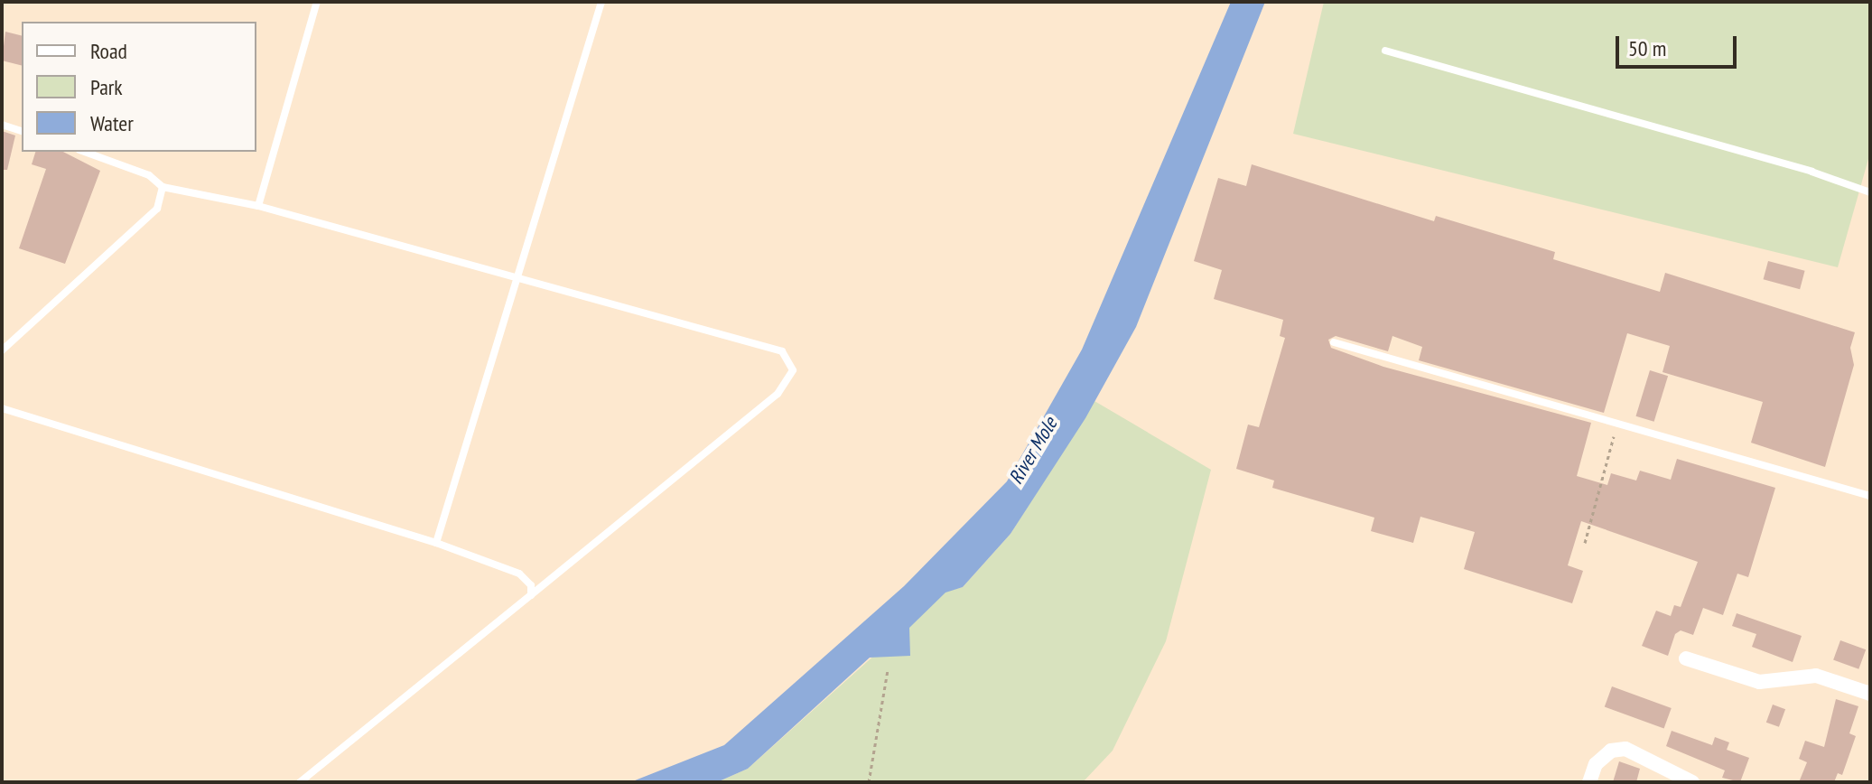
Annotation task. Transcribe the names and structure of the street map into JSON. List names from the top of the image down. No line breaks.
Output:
{"water":["River Mole"],"legend":["Road","Park","Water"],"scale_bar":"50 m"}
